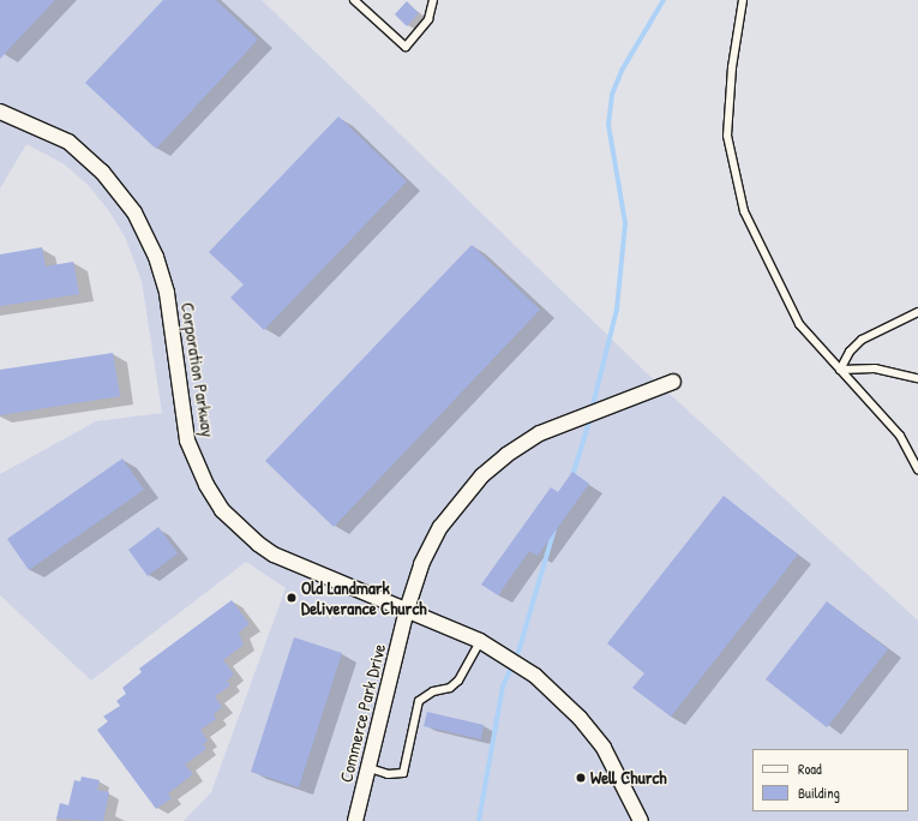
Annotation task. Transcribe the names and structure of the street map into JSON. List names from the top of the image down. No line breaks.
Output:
{"streets":{"street":["Corporation Parkway","Commerce Park Drive"]},"crossings":[["Corporation Parkway","Commerce Park Drive"]],"places":["Old Landmark Deliverance Church","Well Church"],"legend":["Road","Building"]}
